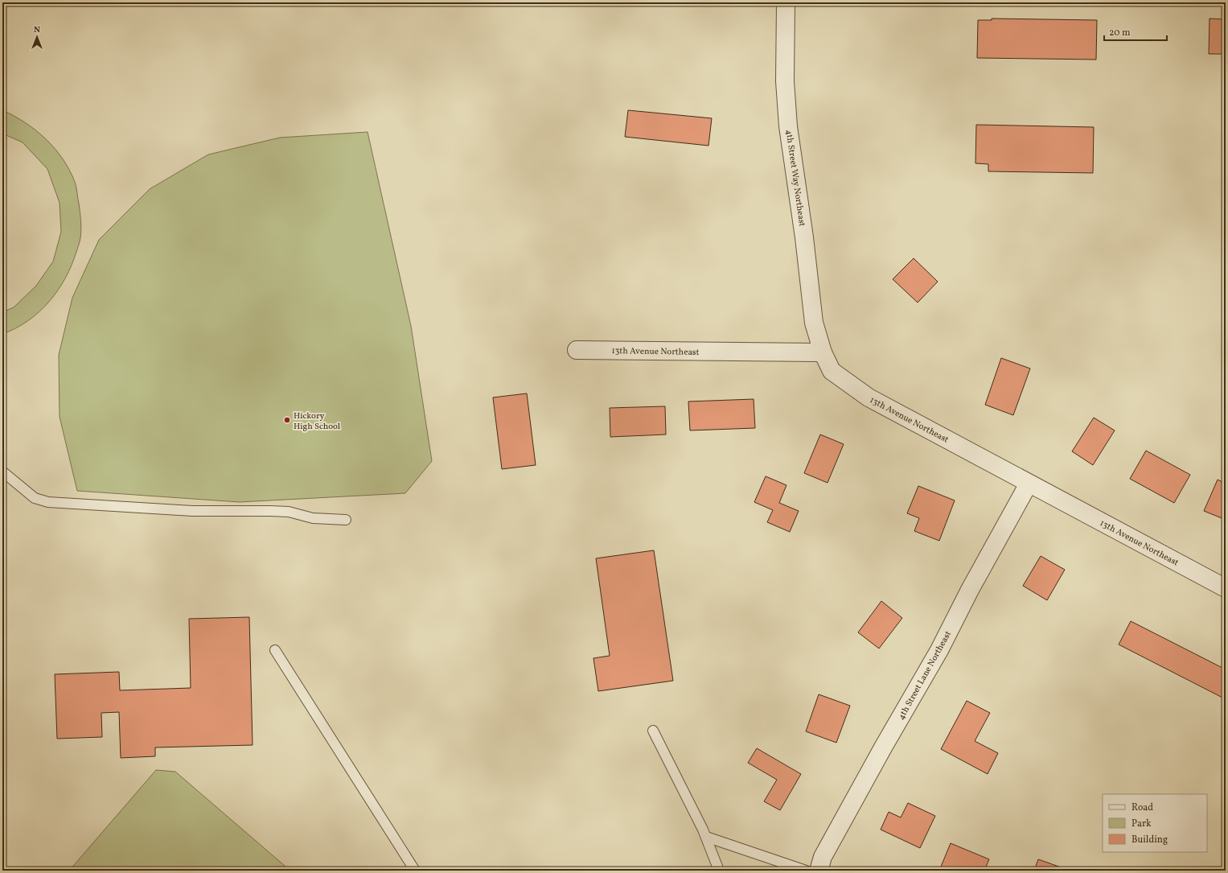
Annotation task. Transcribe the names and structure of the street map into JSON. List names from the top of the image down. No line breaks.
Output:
{"streets":{"street":["4th Street Way Northeast","13th Avenue Northeast","4th Street Lane Northeast"]},"crossings":[["4th Street Way Northeast","13th Avenue Northeast"],["13th Avenue Northeast","4th Street Lane Northeast"]],"places":["Hickory High School"],"legend":["Road","Park","Building"],"scale_bar":"20 m","north":"top"}
